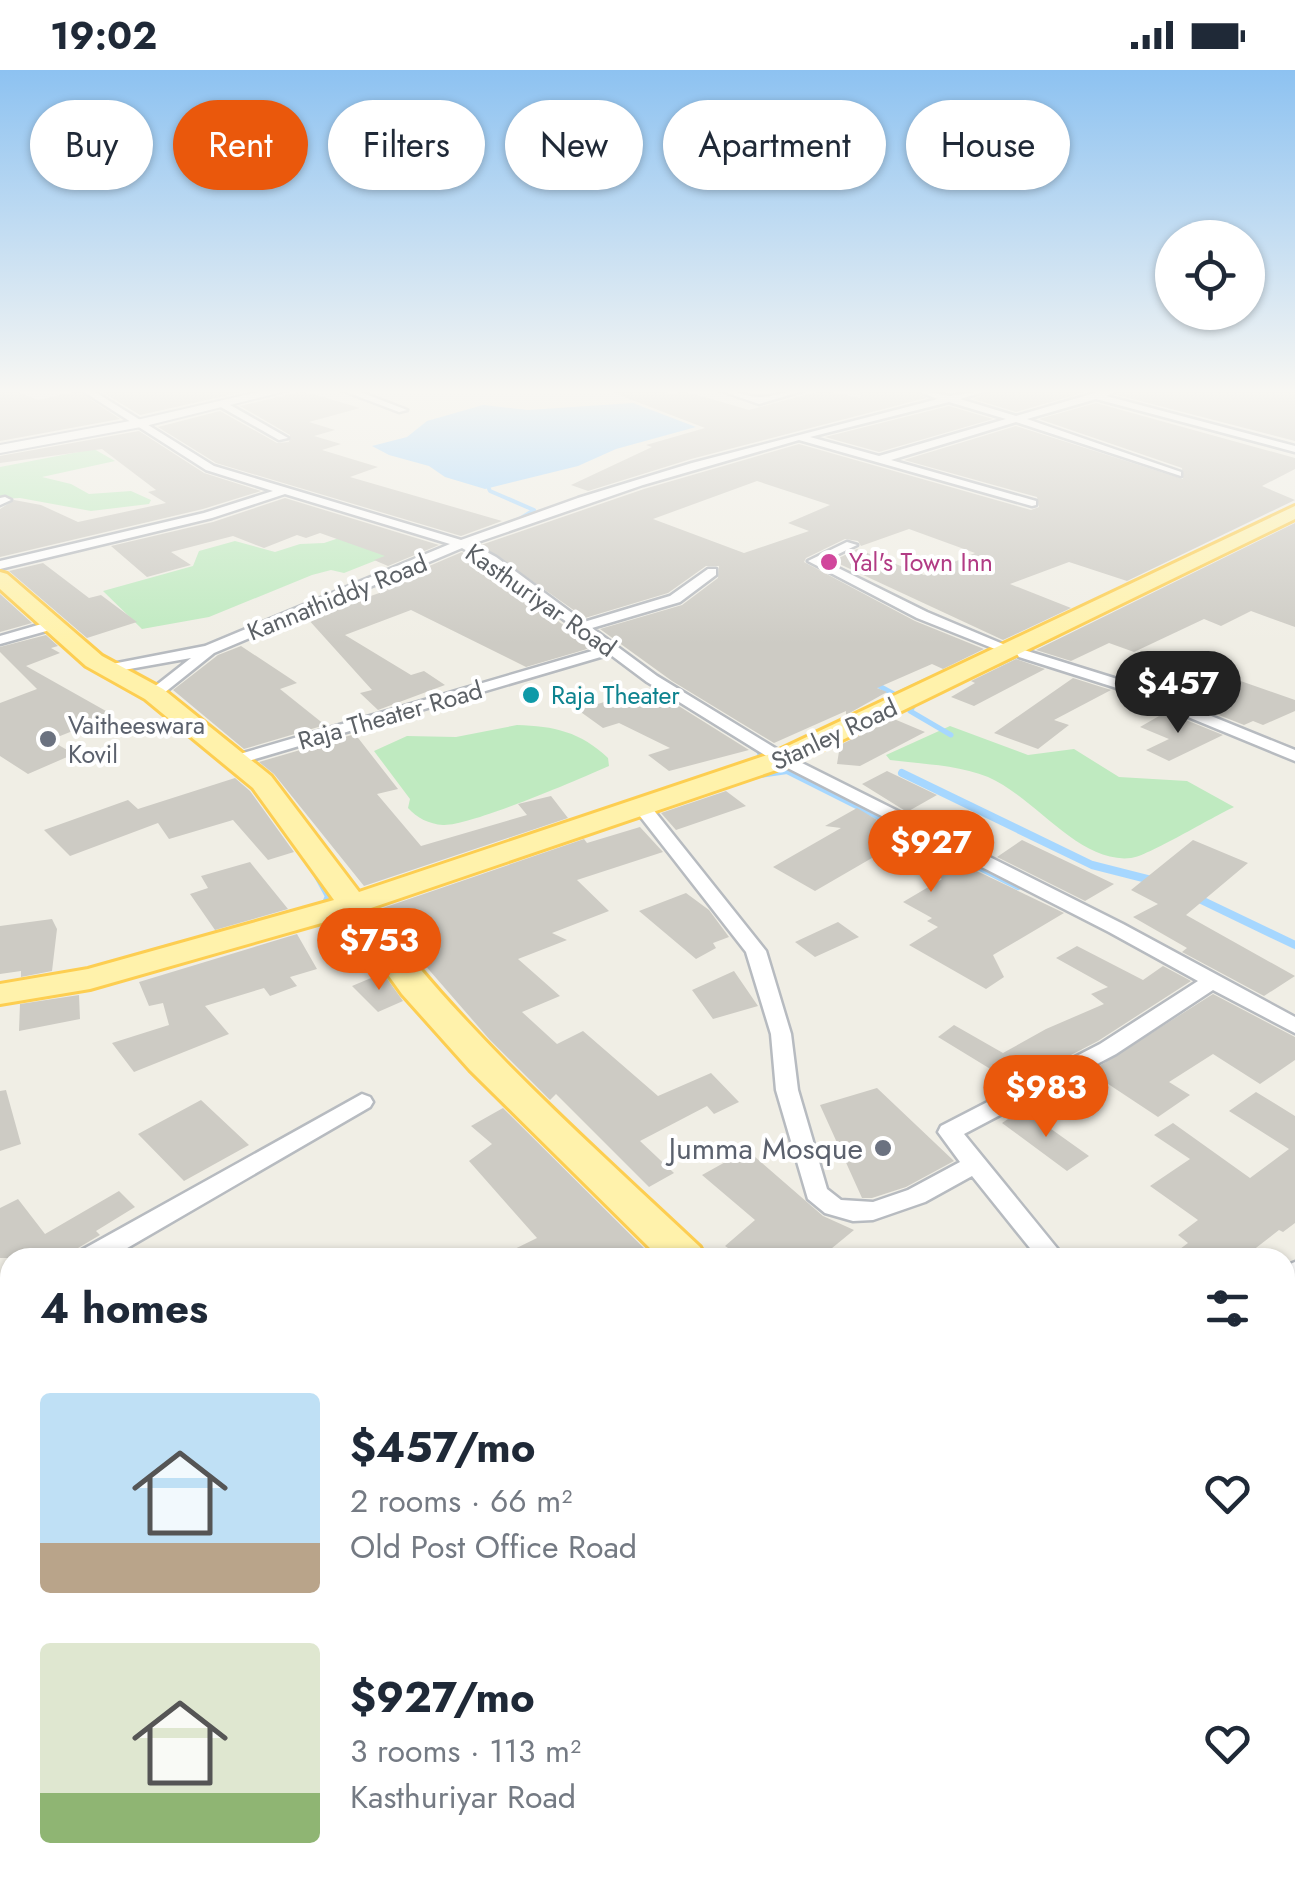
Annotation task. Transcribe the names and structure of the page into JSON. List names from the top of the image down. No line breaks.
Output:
{"streets":{"main road":["Stanley Road"],"street":["Kannathiddy Road","Kasthuriyar Road","Raja Theater Road"]},"crossings":[["Kannathiddy Road","Kasthuriyar Road"],["Kasthuriyar Road","Stanley Road"]],"places":["Yal's Town Inn","Raja Theater","Vaitheeswara Kovil","Jumma Mosque"],"page":{"status":"19:02","chip":["Buy","Rent","Filters","New","Apartment","House"],"price":["$457","$927","$753","$983"],"heading":"4 homes","list":[{"name":"$457/mo","note":"2 rooms · 66 m² · Old Post Office Road"},{"name":"$927/mo","note":"3 rooms · 113 m² · Kasthuriyar Road"}]}}
